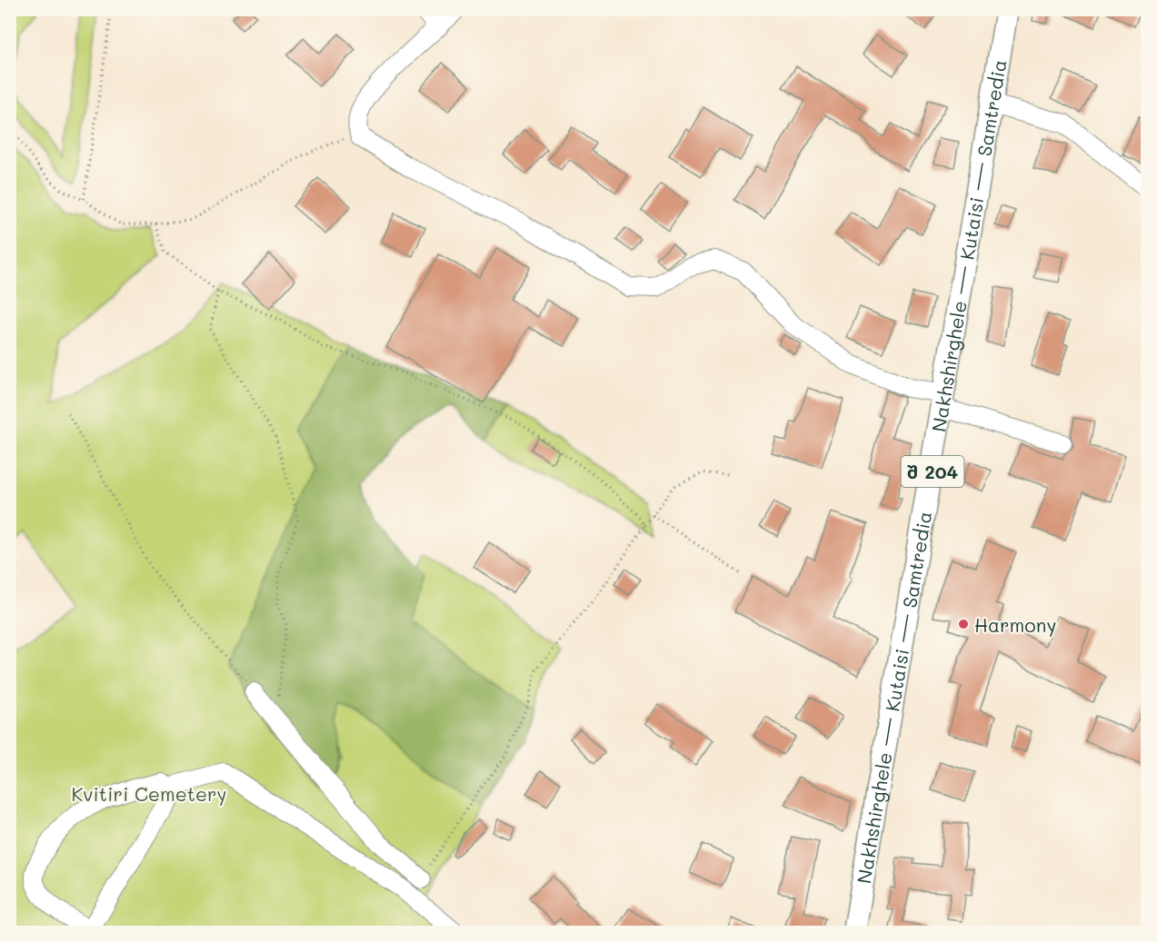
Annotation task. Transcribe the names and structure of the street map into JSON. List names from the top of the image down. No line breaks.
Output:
{"streets":{"main road":["Nakhshirghele — Kutaisi — Samtredia","შ 204"]},"parks":["Kvitiri Cemetery"],"places":["Harmony"]}
